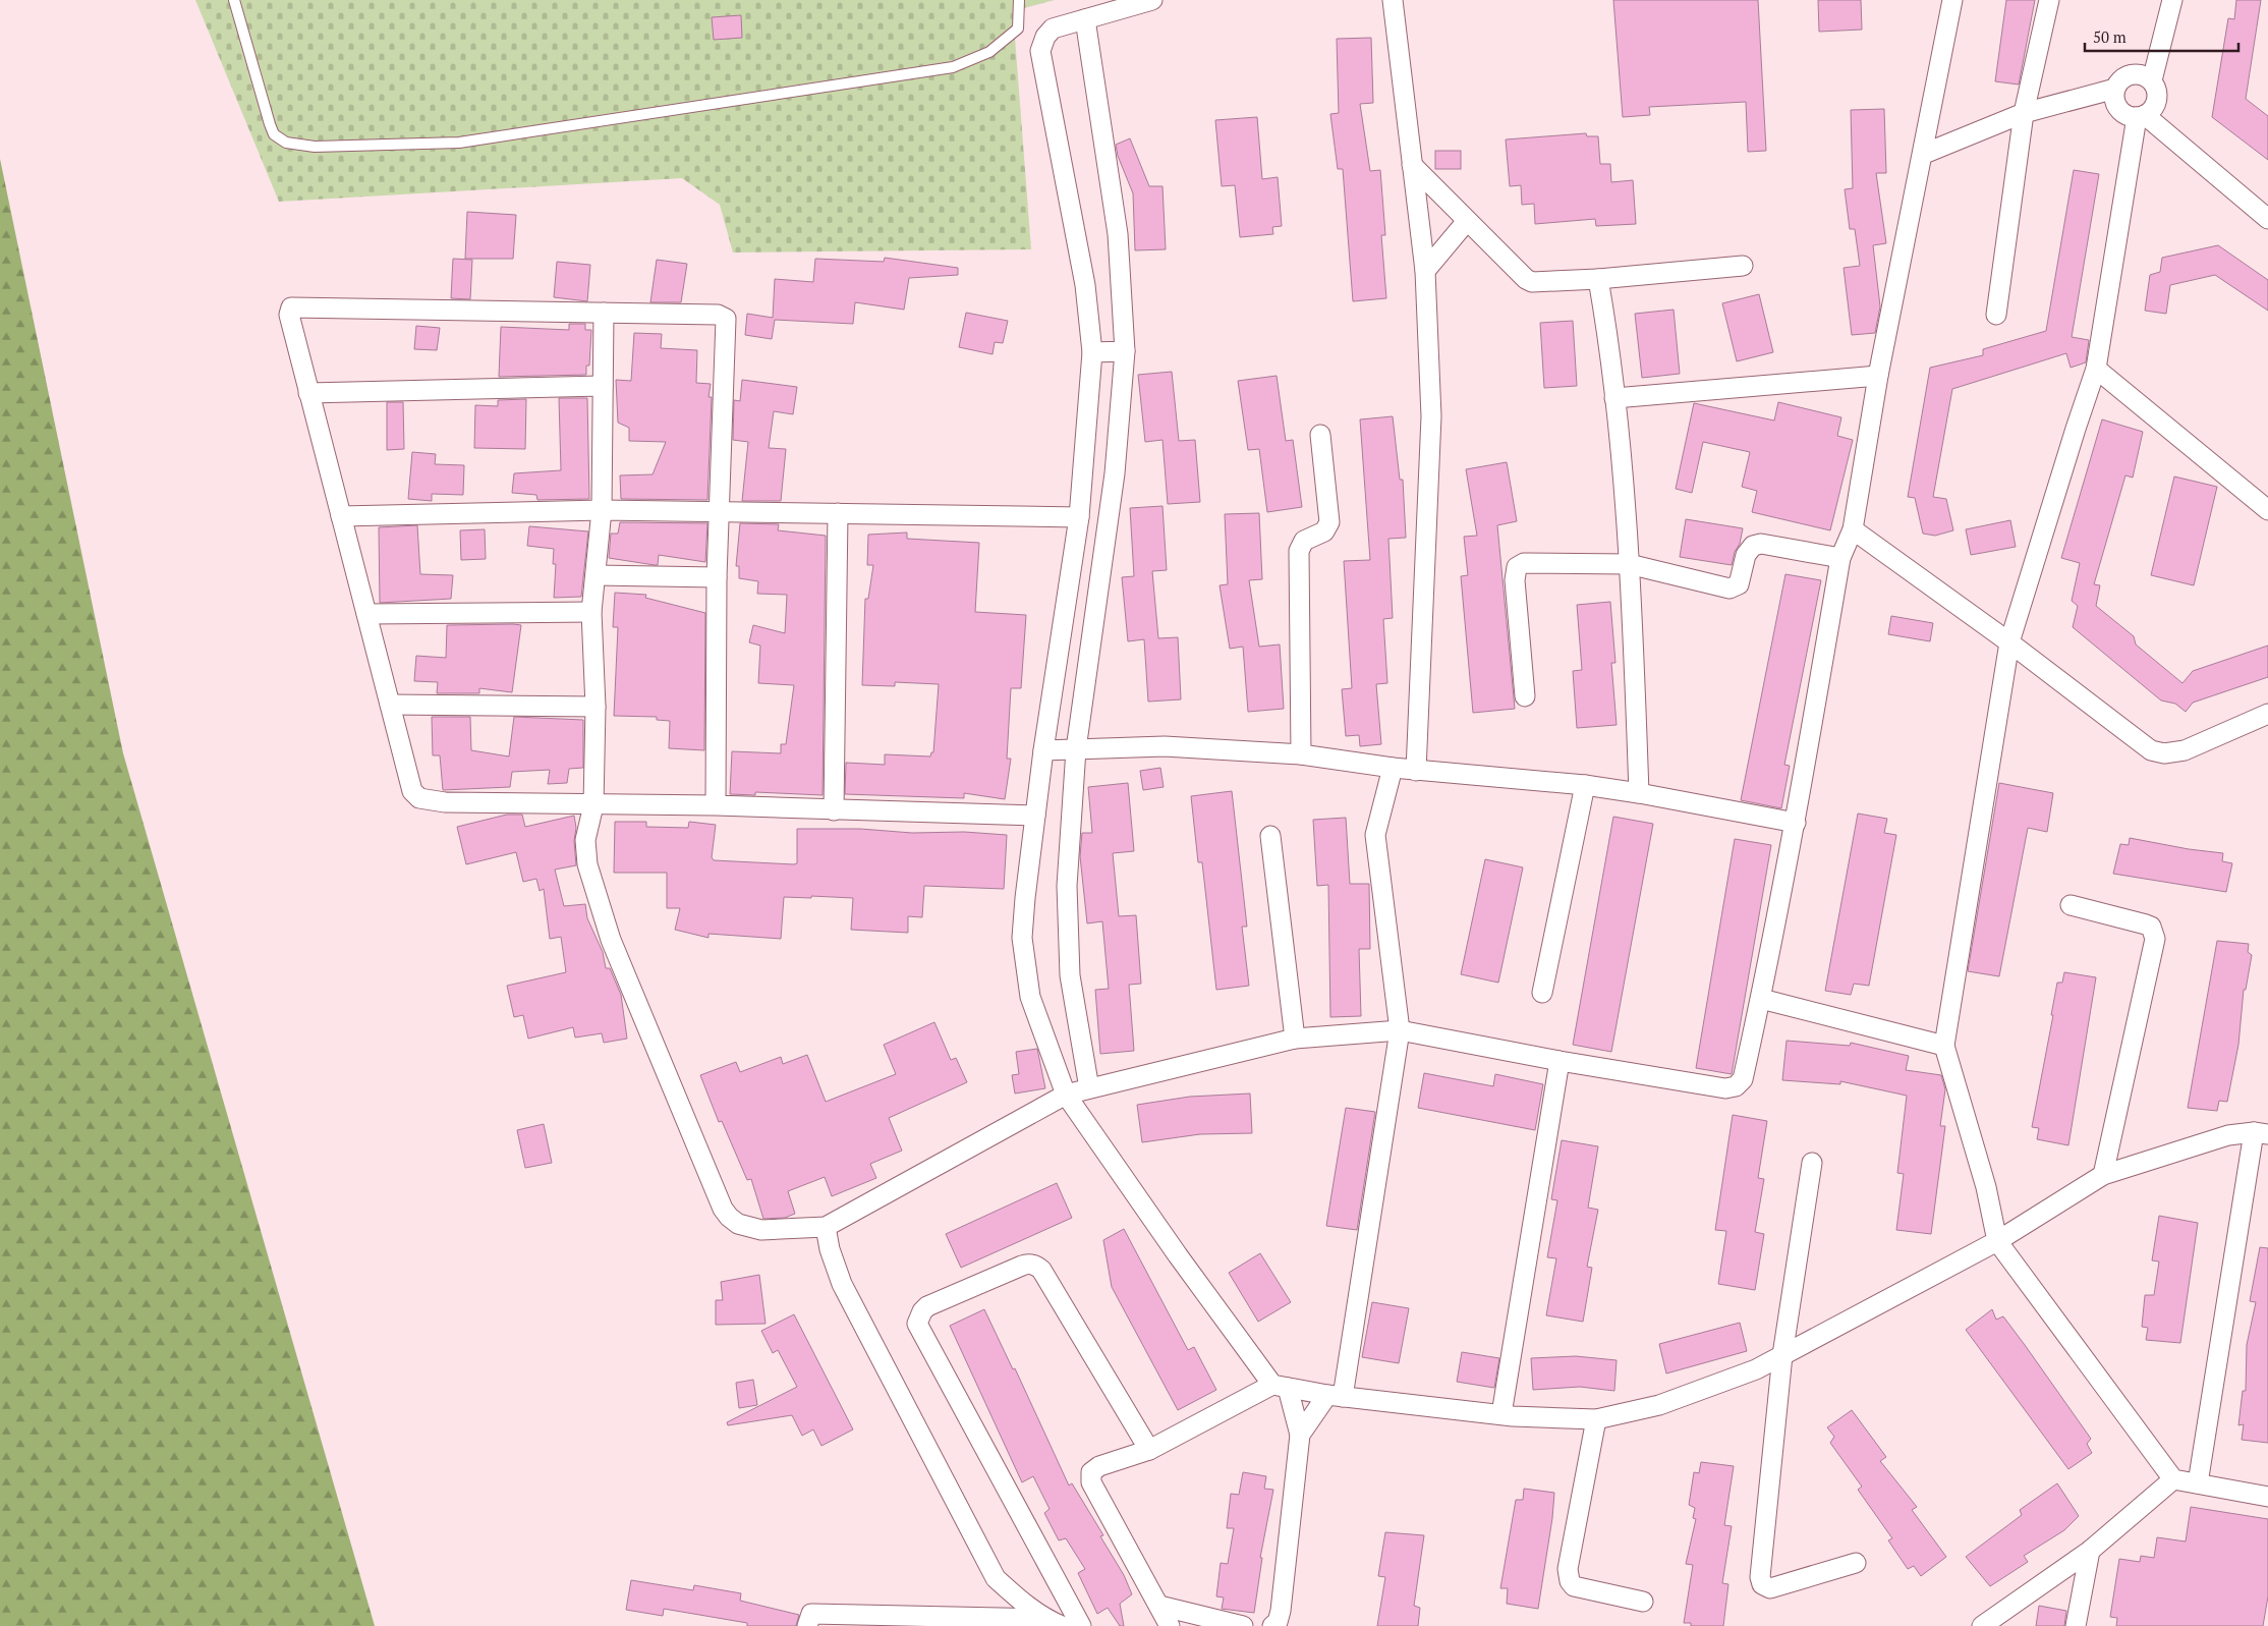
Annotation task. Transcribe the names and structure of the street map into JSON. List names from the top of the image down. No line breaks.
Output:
{"scale_bar":"50 m"}
